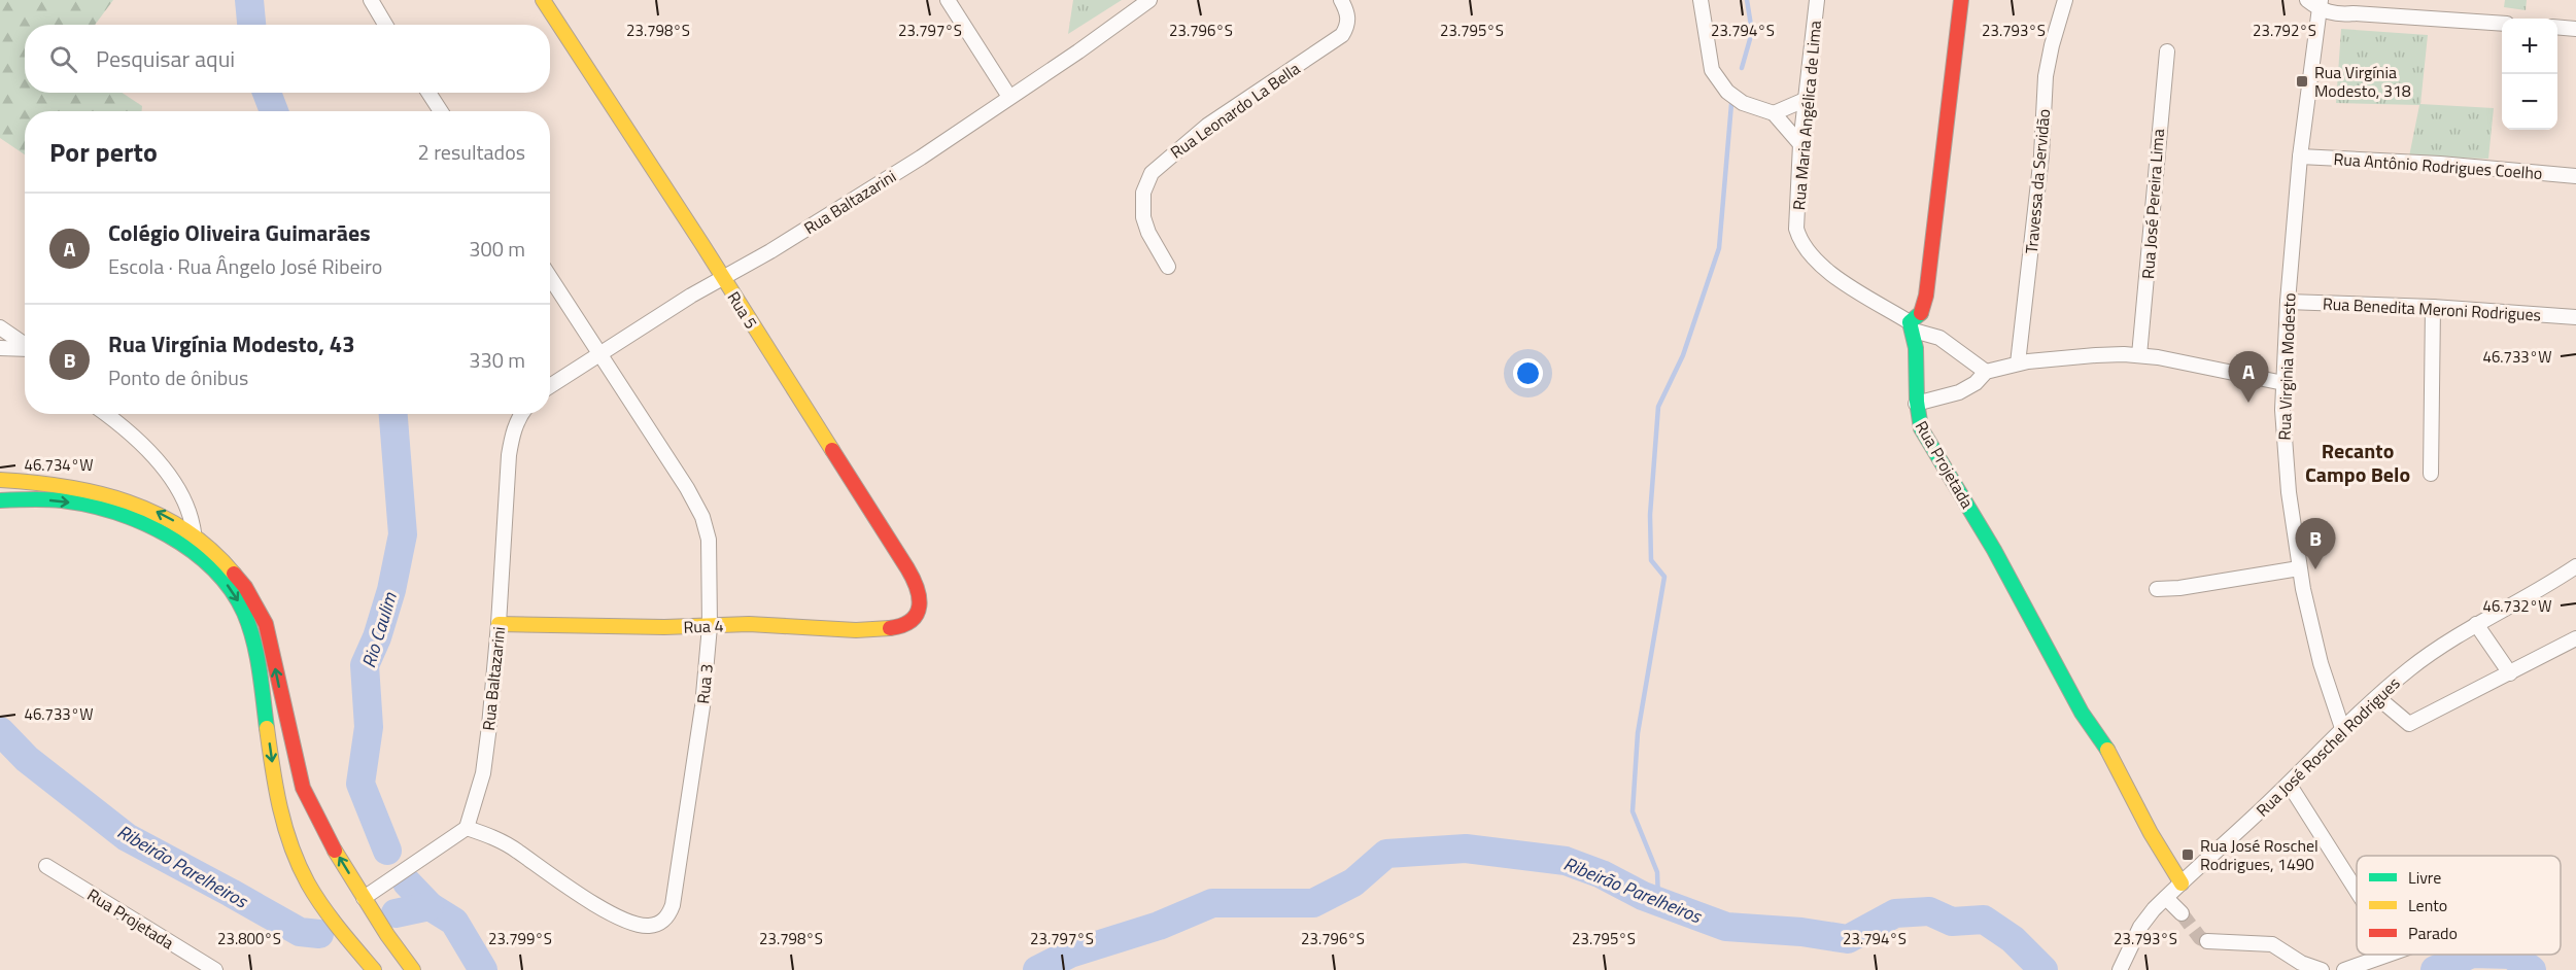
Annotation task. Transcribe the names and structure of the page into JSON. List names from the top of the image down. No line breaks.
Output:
{"streets":{"street":["Rua Leonardo La Bella","Rua Maria Angélica de Lima","Rua Antônio Rodrigues Coelho","Travessa da Servidão","Rua Baltazarini","Rua José Pereira Lima","Rua Benedita Meroni Rodrigues","Rua 5","Rua Virginia Modesto","Rua Projetada","Rua 4","Rua 3","Rua José Roschel Rodrigues"]},"crossings":[["Rua Maria Angélica de Lima","Rua Projetada"],["Rua Antônio Rodrigues Coelho","Rua Virginia Modesto"],["Rua Baltazarini","Rua 5"],["Rua Baltazarini","Rua 4"],["Rua Baltazarini","Rua 3"],["Rua Benedita Meroni Rodrigues","Rua Virginia Modesto"],["Rua 5","Rua 4"],["Rua Virginia Modesto","Rua José Roschel Rodrigues"],["Rua Projetada","Rua José Roschel Rodrigues"],["Rua 4","Rua 3"]],"districts":["Recanto Campo Belo"],"water":["Rio Caulim","Ribeirão Parelheiros"],"places":{"transit":["Rua Virgínia Modesto, 318","Rua José Roschel Rodrigues, 1490"]},"legend":["Livre","Lento","Parado"],"page":{"map_buttons":["+","−"],"search":"Pesquisar aqui","heading":["Por perto","2 resultados"],"list":[{"mark":"A","name":"Colégio Oliveira Guimarães","note":"Escola · Rua Ângelo José Ribeiro","value":"300 m"},{"mark":"B","name":"Rua Virgínia Modesto, 43","note":"Ponto de ônibus","value":"330 m"}],"pins":["A","B"]},"coordinates":["23.798°S","23.797°S","23.796°S","23.795°S","23.794°S","23.793°S","23.792°S","46.733°W","46.734°W","46.732°W","23.800°S","23.799°S"]}
